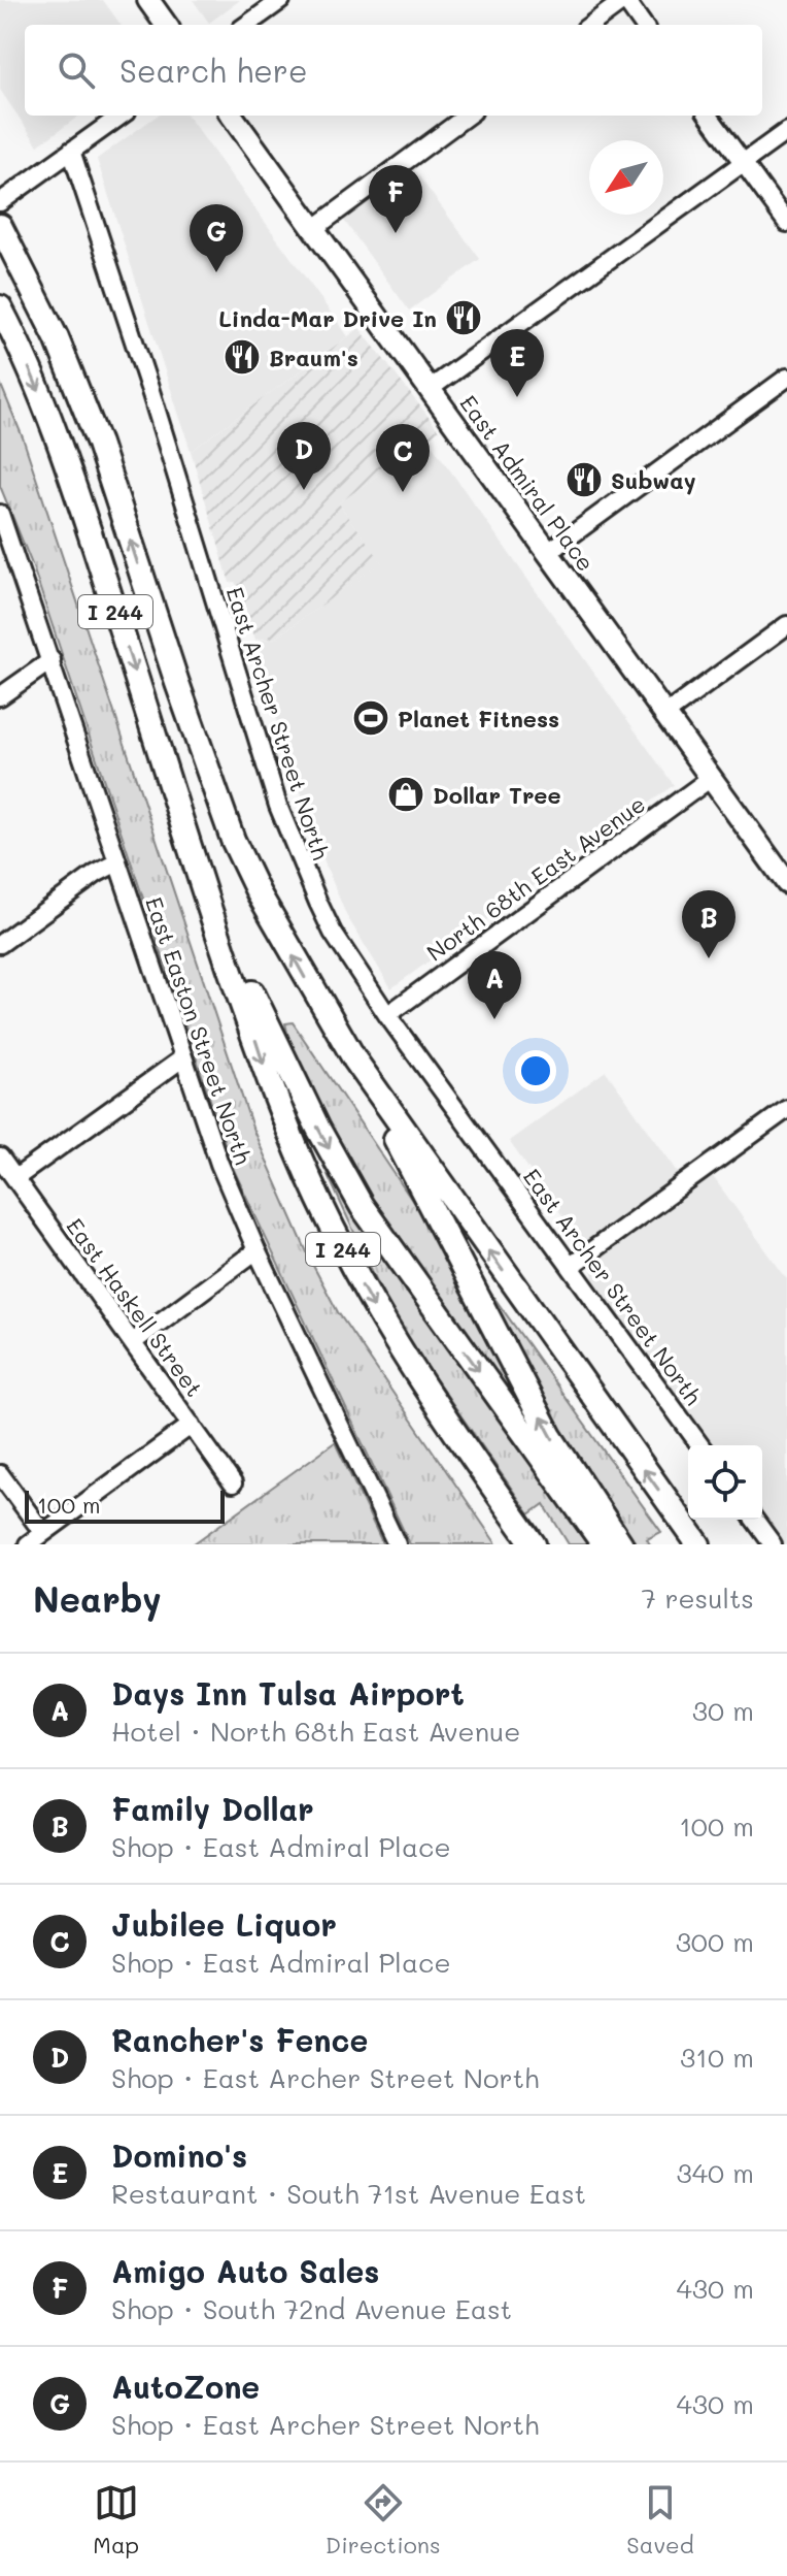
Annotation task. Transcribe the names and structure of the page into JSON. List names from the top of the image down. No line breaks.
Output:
{"streets":{"highway":["I 244"],"main road":["East Admiral Place"],"street":["East Archer Street North","North 68th East Avenue","East Easton Street North","East Haskell Street"]},"crossings":[["East Admiral Place","North 68th East Avenue"],["East Archer Street North","North 68th East Avenue"]],"places":{"restaurant":["Linda-Mar Drive In","Braum's","Subway"],"sports":["Planet Fitness"],"shop":["Dollar Tree"]},"scale_bar":"100 m","north":"bottom left","page":{"search":"Search here","pins":["F","G","E","D","C","B","A"],"scale":"100 m","heading":["Nearby","7 results"],"list":[{"mark":"A","name":"Days Inn Tulsa Airport","note":"Hotel · North 68th East Avenue","value":"30 m"},{"mark":"B","name":"Family Dollar","note":"Shop · East Admiral Place","value":"100 m"},{"mark":"C","name":"Jubilee Liquor","note":"Shop · East Admiral Place","value":"300 m"},{"mark":"D","name":"Rancher's Fence","note":"Shop · East Archer Street North","value":"310 m"},{"mark":"E","name":"Domino's","note":"Restaurant · South 71st Avenue East","value":"340 m"},{"mark":"F","name":"Amigo Auto Sales","note":"Shop · South 72nd Avenue East","value":"430 m"},{"mark":"G","name":"AutoZone","note":"Shop · East Archer Street North","value":"430 m"}],"nav":["Map","Directions","Saved"]}}
